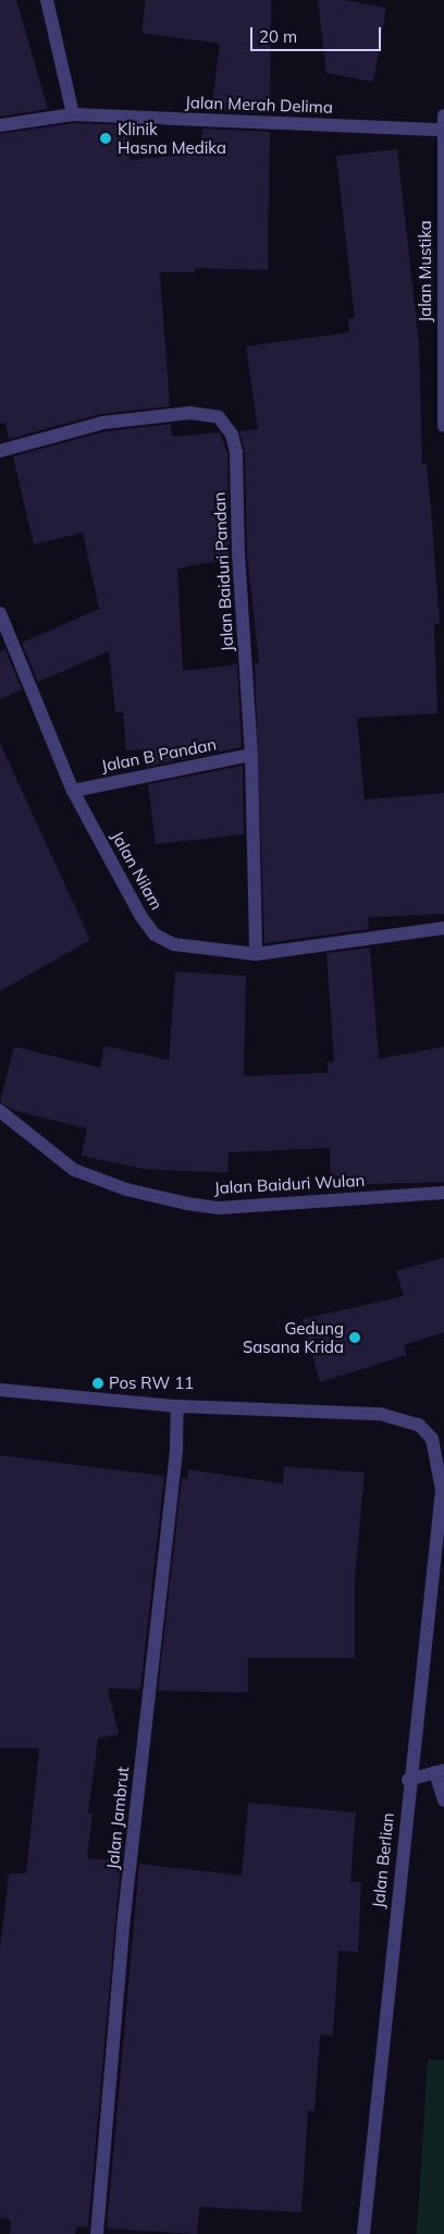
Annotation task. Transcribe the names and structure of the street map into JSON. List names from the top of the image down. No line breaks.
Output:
{"streets":{"street":["Jalan Merah Delima","Jalan Mustika","Jalan Baiduri Pandan","Jalan B Pandan","Jalan Nilam","Jalan Baiduri Wulan","Jalan Jambrut","Jalan Berlian"]},"crossings":[["Jalan Merah Delima","Jalan Mustika"],["Jalan Baiduri Pandan","Jalan B Pandan"],["Jalan Baiduri Pandan","Jalan Nilam"],["Jalan B Pandan","Jalan Nilam"],["Jalan Jambrut","Jalan Berlian"]],"places":["Klinik Hasna Medika","Gedung Sasana Krida","Pos RW 11"],"scale_bar":"20 m"}
